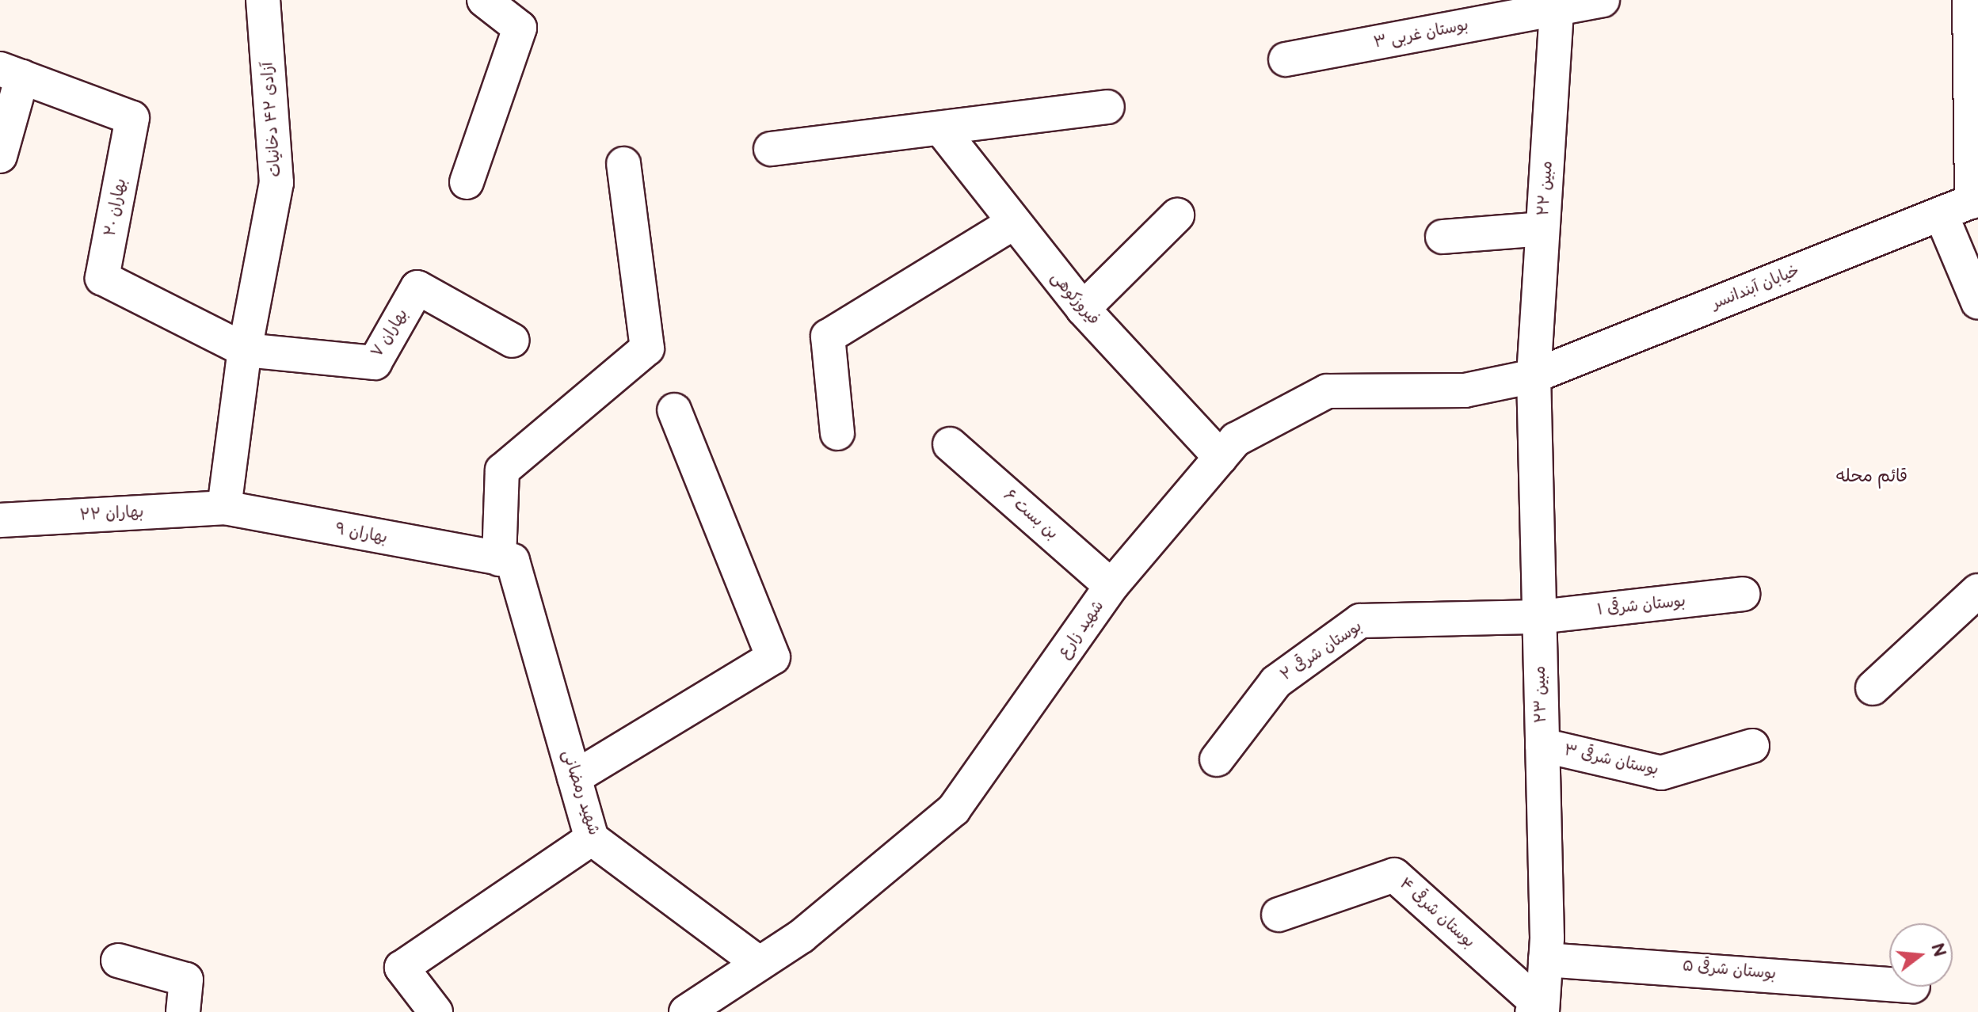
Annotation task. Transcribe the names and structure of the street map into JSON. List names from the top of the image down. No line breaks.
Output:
{"streets":{"street":["بوستان غربی ۳","آزادی ۴۲ دخانیات","مبین ۲۲","بهاران ۲۰","خیابان آبندانسر","فیروزکوهی","بهاران ۷","بهاران ۲۲","بن بست ۶","بهاران ۹","بوستان شرقی ۱","شهید زارع","بوستان شرقی ۲","مبین ۲۳","بوستان شرقی ۳","شهید رمضانی","بوستان شرقی ۴","بوستان شرقی ۵"]},"crossings":[["بوستان غربی ۳","مبین ۲۲"],["آزادی ۴۲ دخانیات","بهاران ۲۰"],["آزادی ۴۲ دخانیات","بهاران ۷"],["آزادی ۴۲ دخانیات","بهاران ۲۲"],["آزادی ۴۲ دخانیات","بهاران ۹"],["مبین ۲۲","خیابان آبندانسر"],["مبین ۲۲","شهید زارع"],["مبین ۲۲","مبین ۲۳"],["بهاران ۲۰","بهاران ۷"],["خیابان آبندانسر","شهید زارع"],["خیابان آبندانسر","مبین ۲۳"],["فیروزکوهی","شهید زارع"],["بهاران ۲۲","بهاران ۹"],["بن بست ۶","شهید زارع"],["بهاران ۹","شهید رمضانی"],["بوستان شرقی ۱","بوستان شرقی ۲"],["بوستان شرقی ۱","مبین ۲۳"],["شهید زارع","مبین ۲۳"],["شهید زارع","شهید رمضانی"],["بوستان شرقی ۲","مبین ۲۳"],["مبین ۲۳","بوستان شرقی ۳"],["مبین ۲۳","بوستان شرقی ۴"],["مبین ۲۳","بوستان شرقی ۵"]],"districts":["قائم محله"],"north":"right"}
